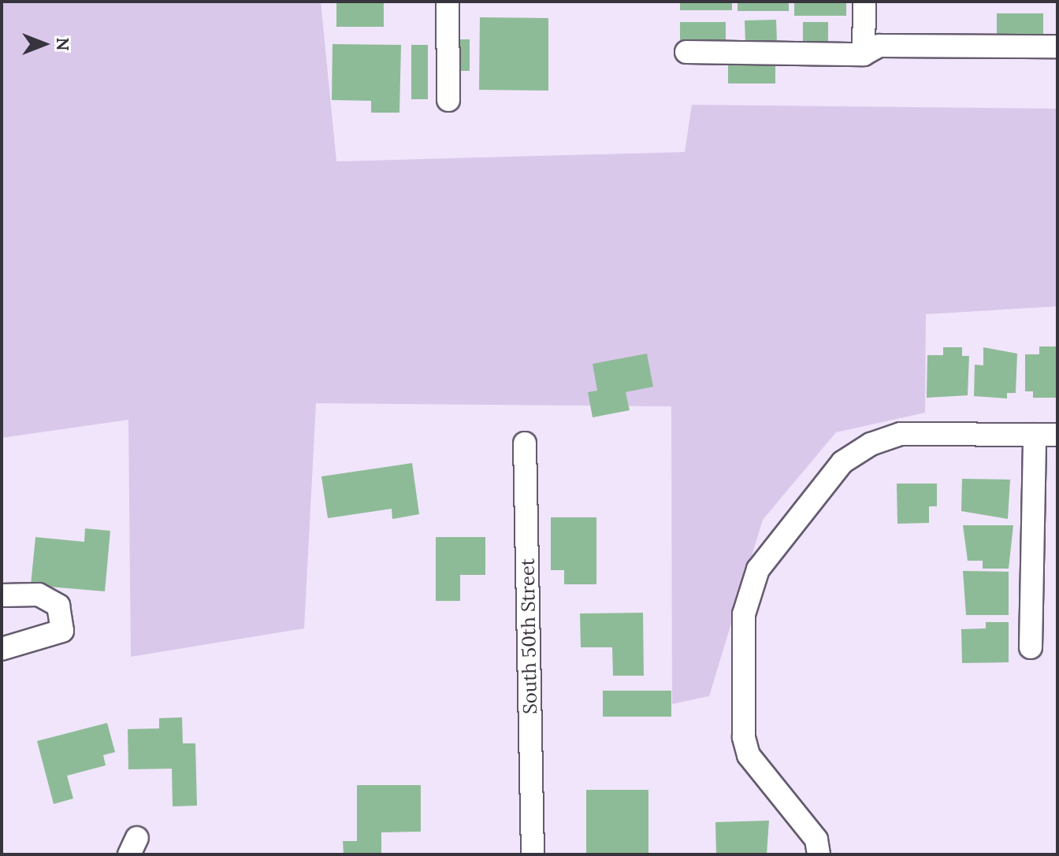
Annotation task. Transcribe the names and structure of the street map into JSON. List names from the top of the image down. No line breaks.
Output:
{"streets":{"street":["South 50th Street"]},"north":"right"}
